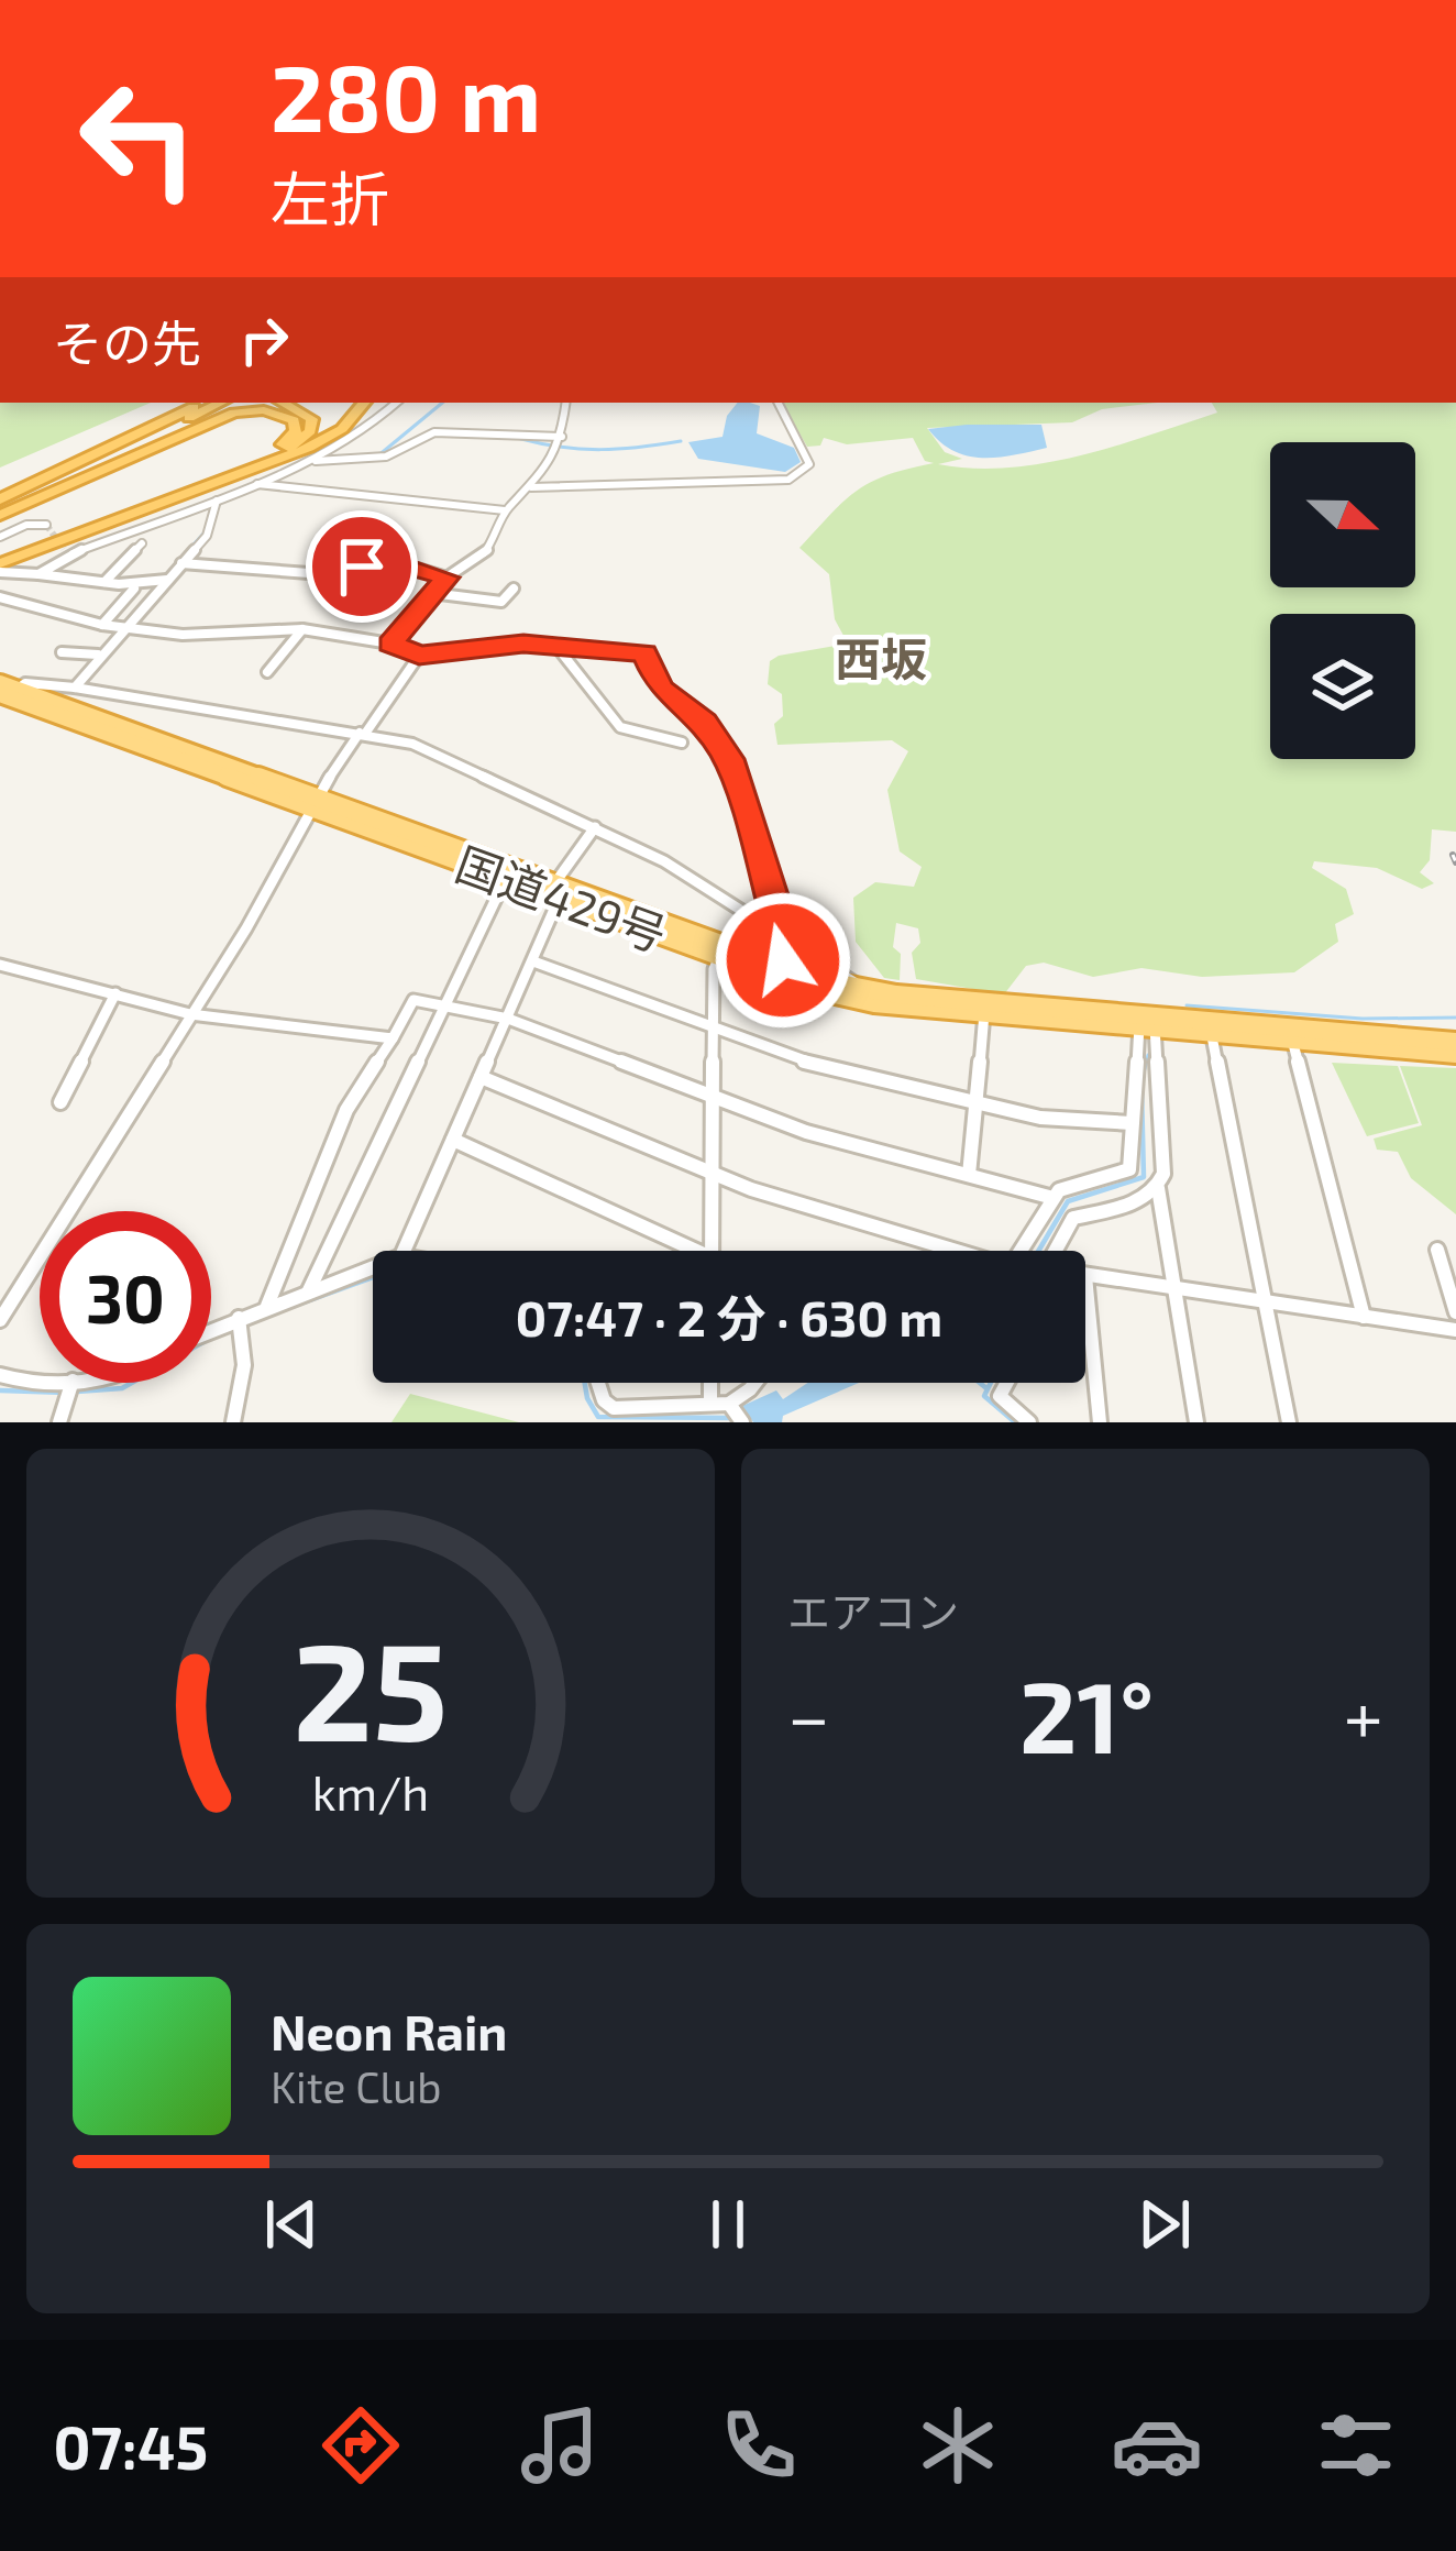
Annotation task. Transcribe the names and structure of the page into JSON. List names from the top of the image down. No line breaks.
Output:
{"streets":{"highway":["国道429号"]},"districts":["西坂"],"north":"right","page":{"turn":["280 m","左折"],"then":"その先","limit":"30","trip":"07:47 · 2 分 · 630 m","tile":"エアコン","heat":["−","21°","+"],"song":["Neon Rain","Kite Club"],"tabs":"07:45","gauge":["25","km/h"]}}
